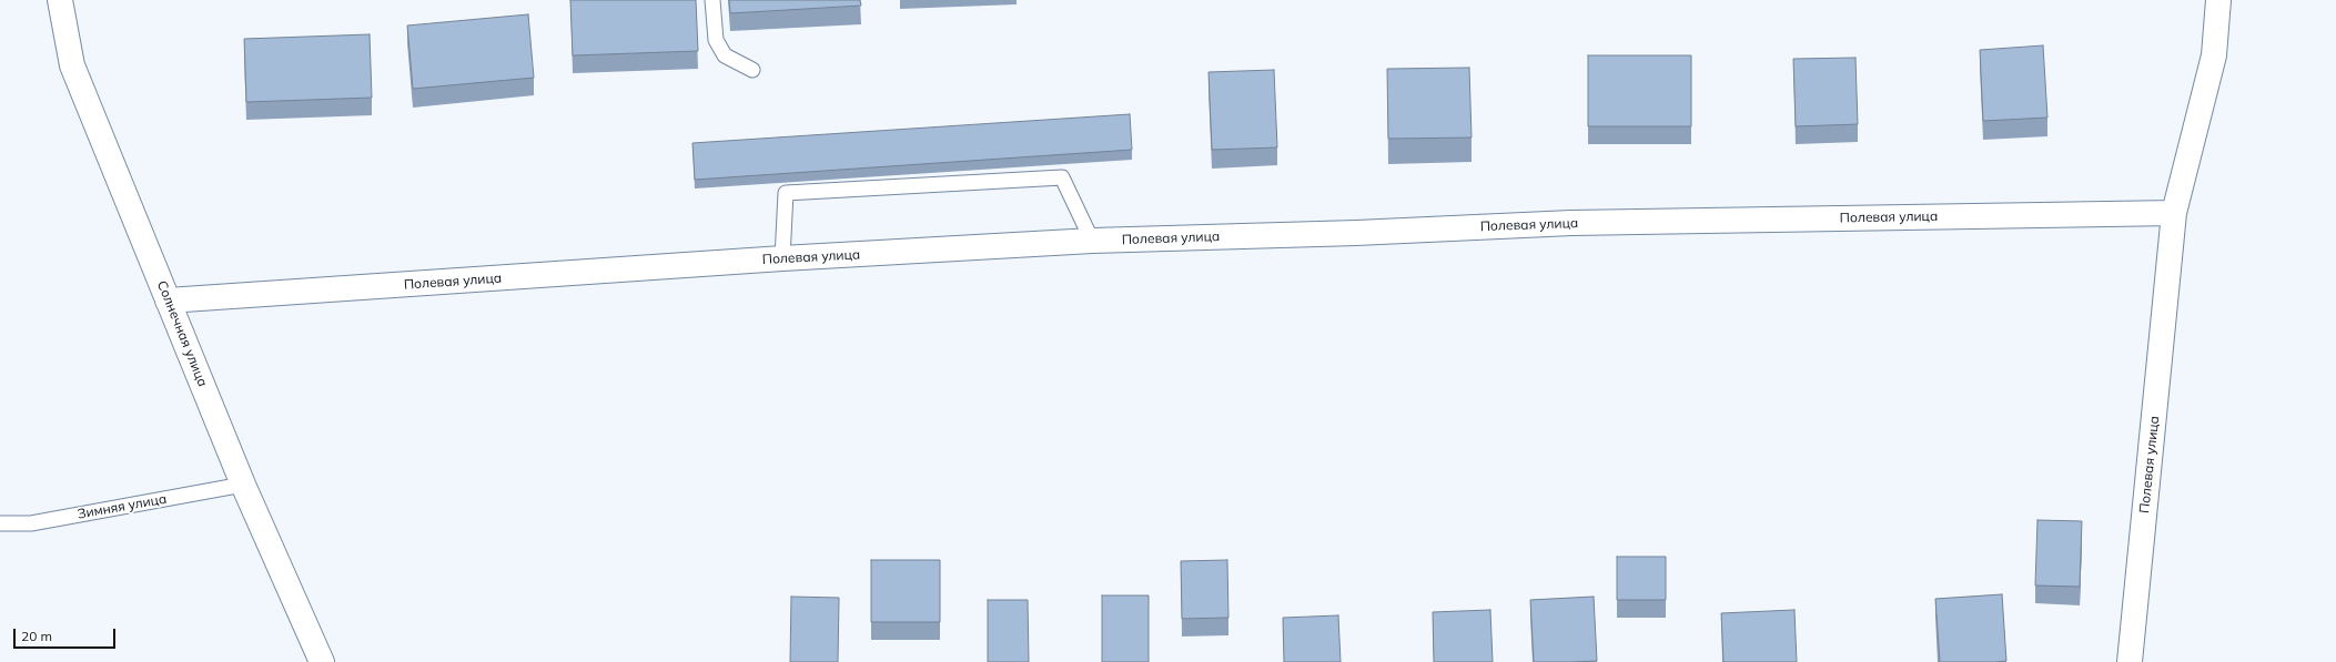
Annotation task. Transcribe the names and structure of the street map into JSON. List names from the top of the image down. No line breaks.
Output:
{"streets":{"street":["Полевая улица","Солнечная улица"],"lane":["Зимняя улица"]},"crossings":[["Полевая улица","Солнечная улица"],["Солнечная улица","Зимняя улица"]],"scale_bar":"20 m"}
